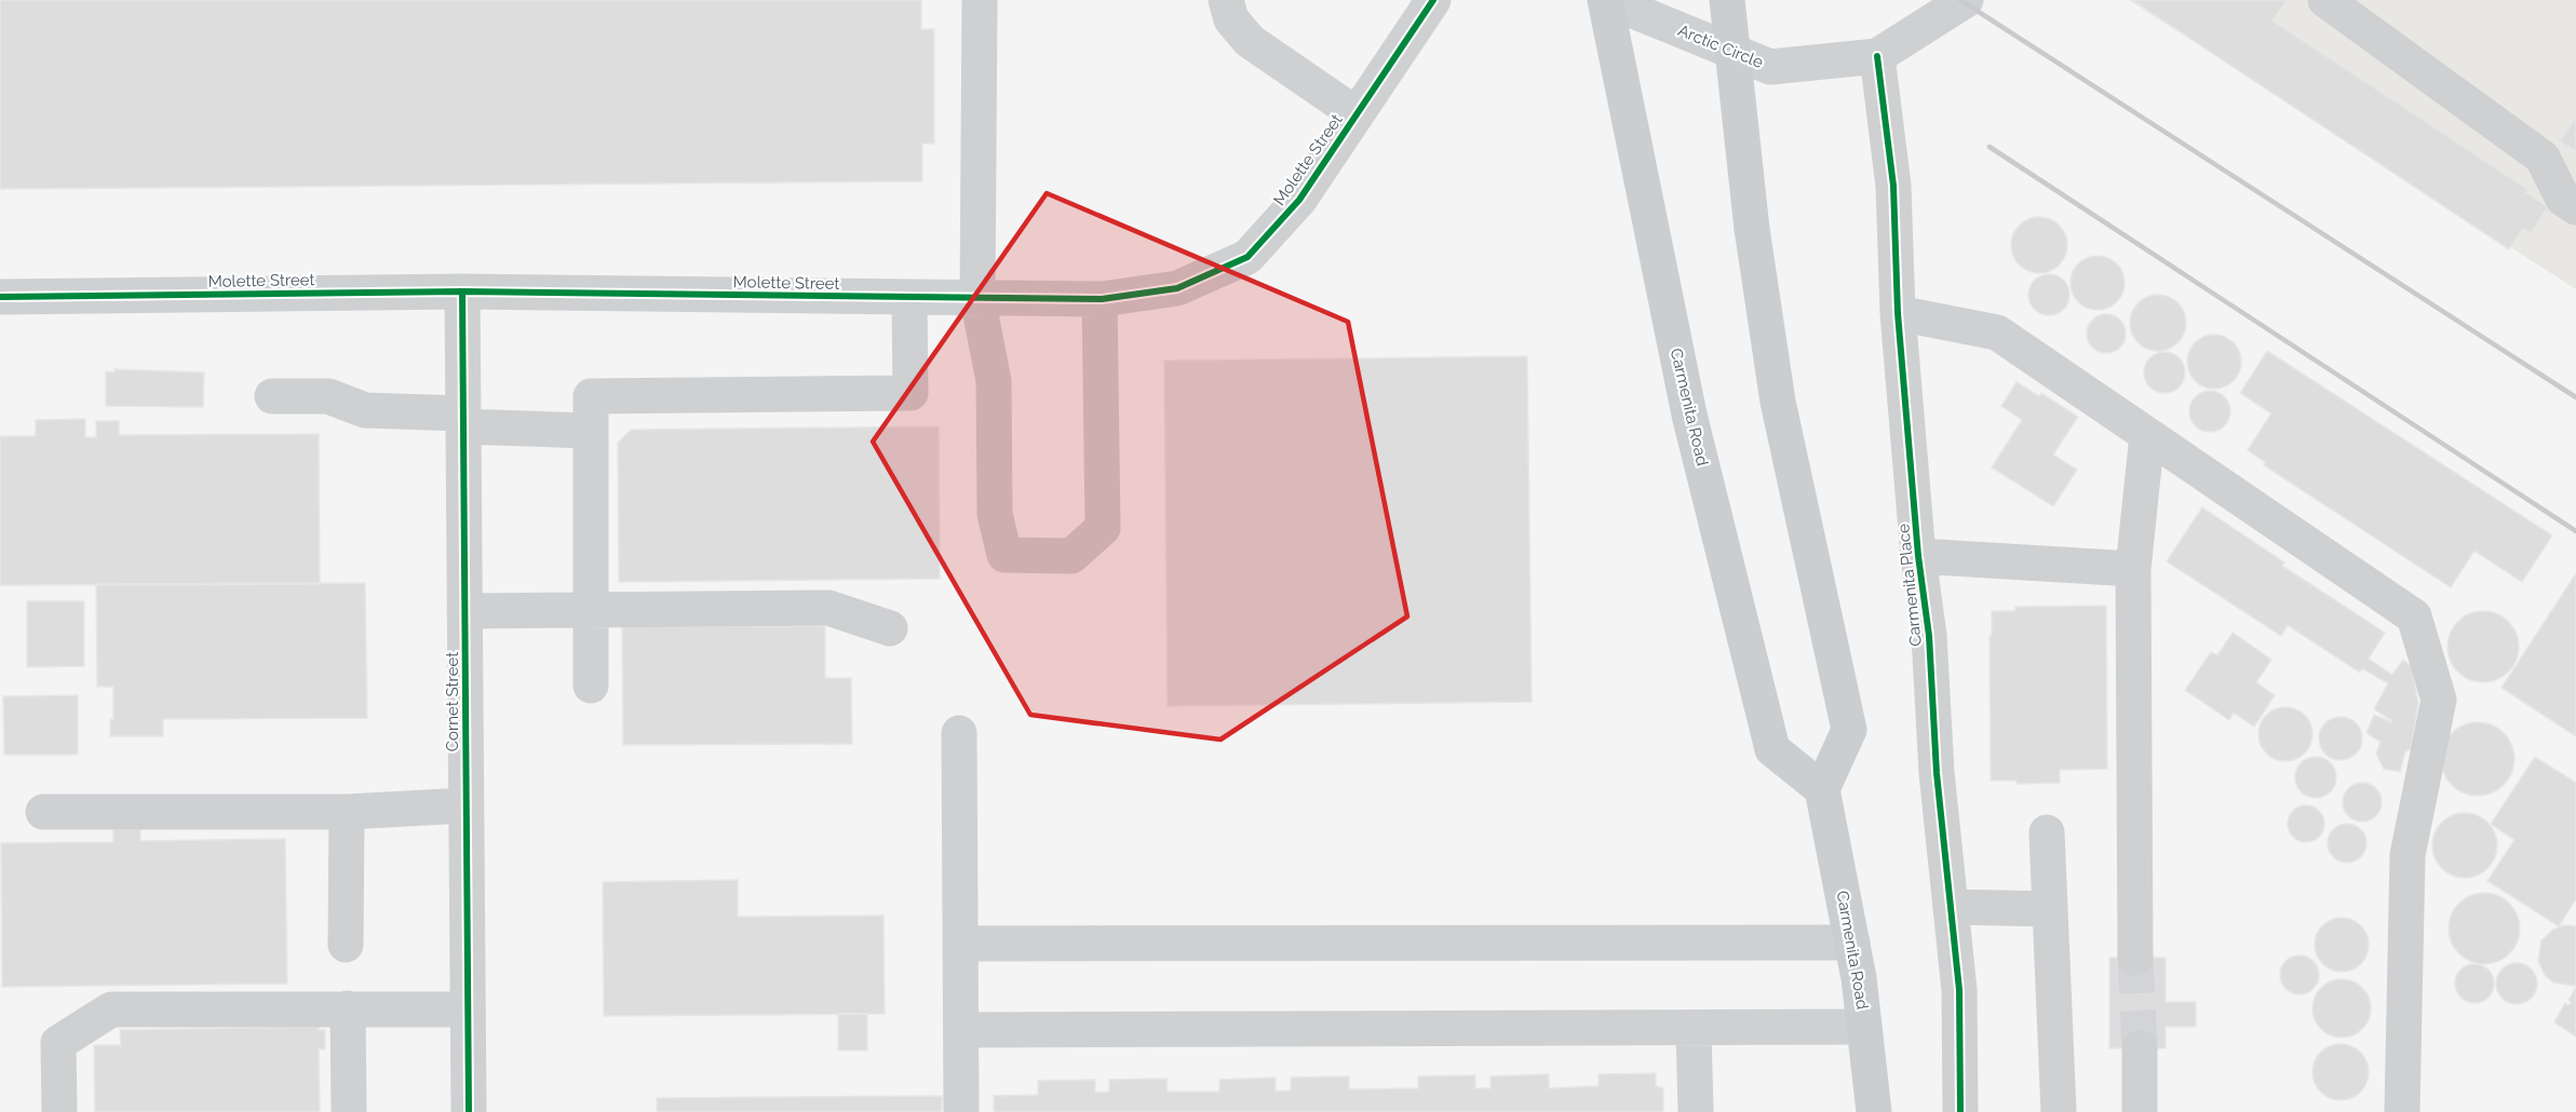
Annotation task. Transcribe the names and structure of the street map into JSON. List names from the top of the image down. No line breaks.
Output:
{"streets":{"main road":["Carmenita Road"],"street":["Arctic Circle","Molette Street","Carmenita Place","Cornet Street"]},"crossings":[["Arctic Circle","Carmenita Road"],["Arctic Circle","Carmenita Place"],["Molette Street","Cornet Street"]]}
